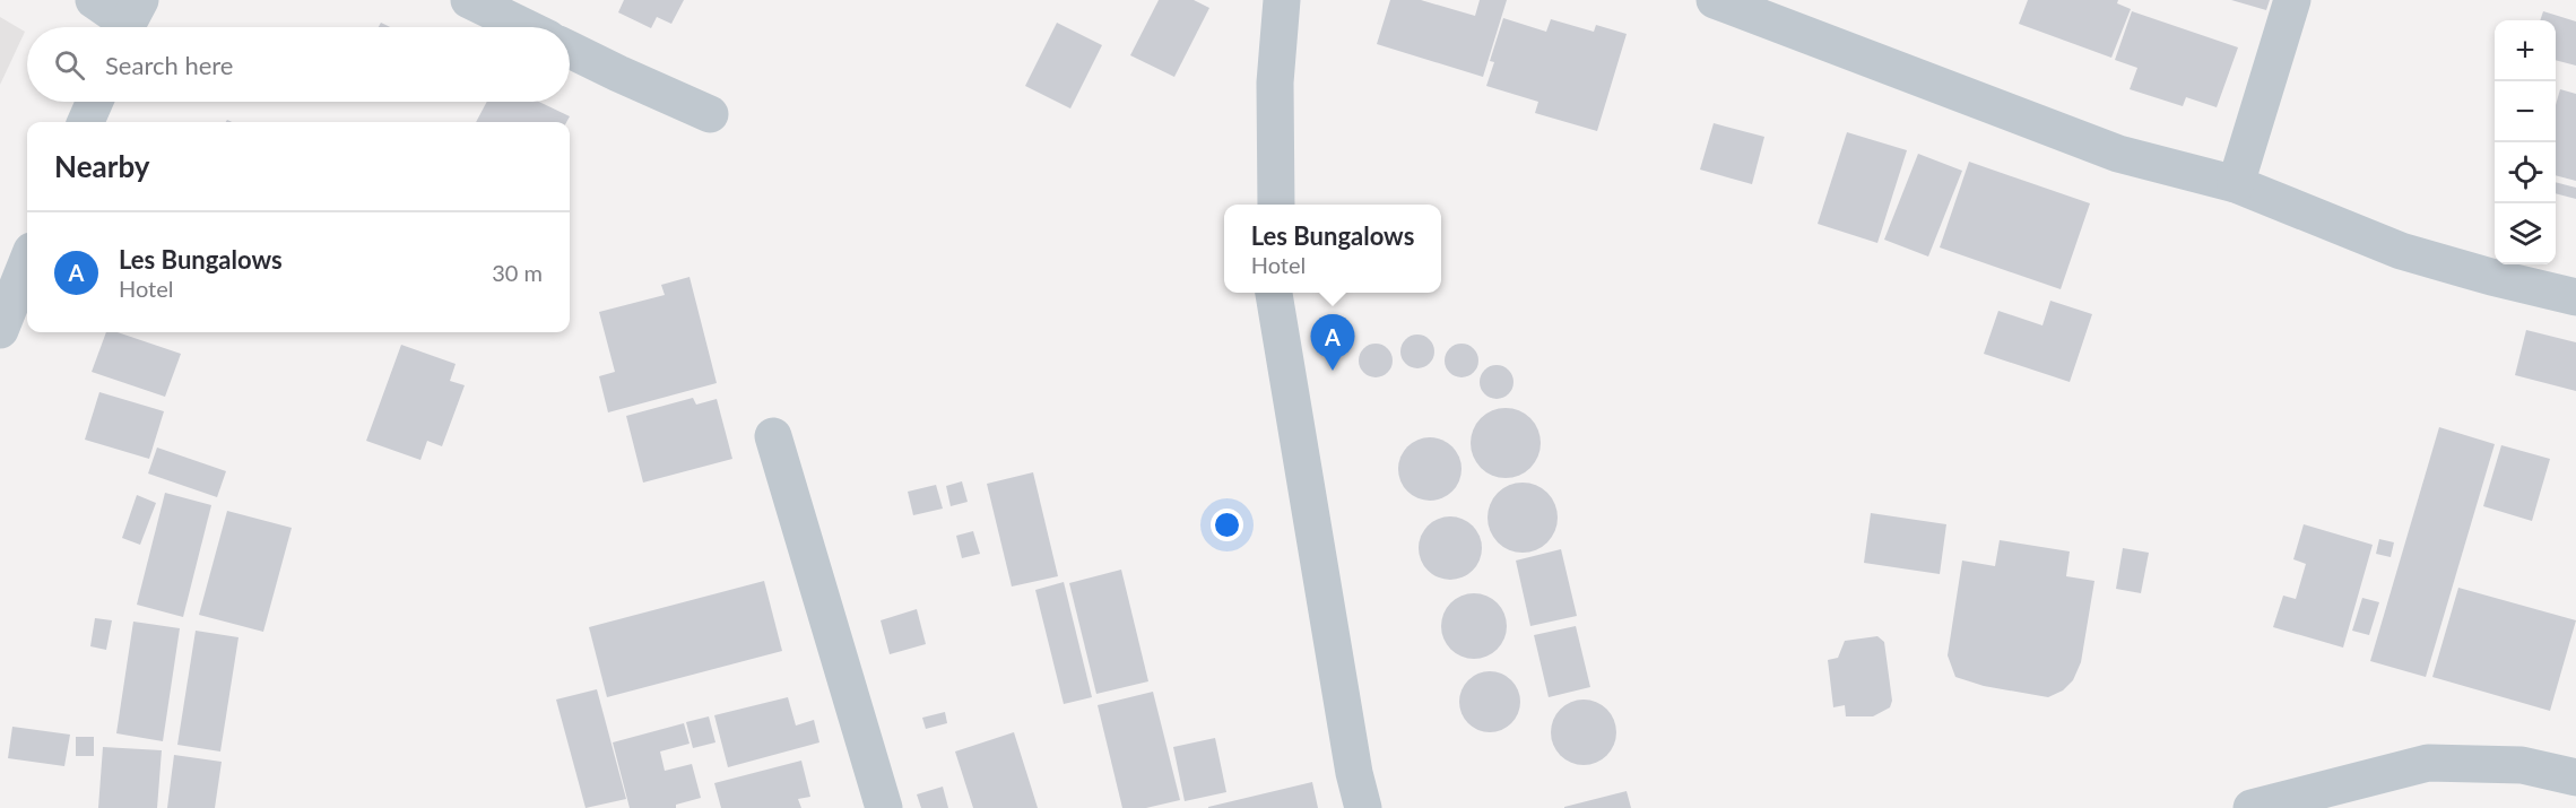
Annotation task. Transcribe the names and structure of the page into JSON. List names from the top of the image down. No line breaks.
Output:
{"page":{"map_buttons":["+","−"],"search":"Search here","heading":"Nearby","popup":["Les Bungalows","Hotel"],"list":[{"mark":"A","name":"Les Bungalows","note":"Hotel","value":"30 m"}],"pins":"A"}}
